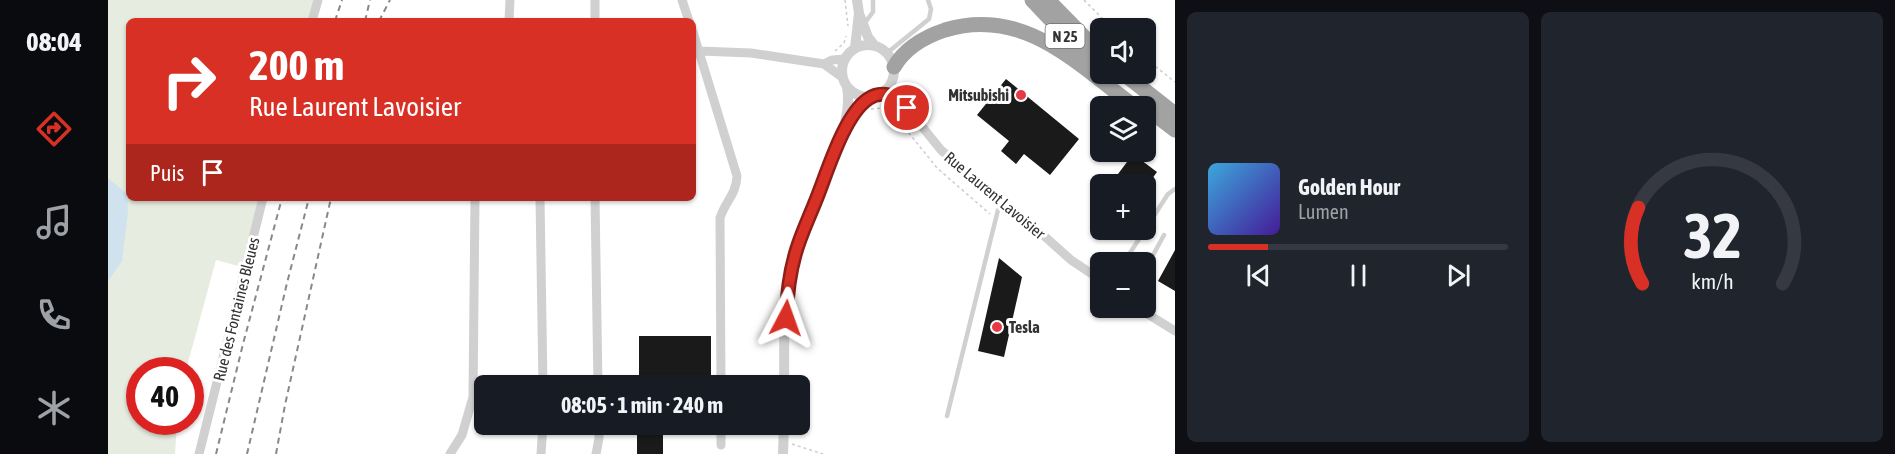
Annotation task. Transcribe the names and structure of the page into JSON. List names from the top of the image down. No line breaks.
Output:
{"streets":{"highway":["N 25"],"street":["Rue Laurent Lavoisier","Rue des Fontaines Bleues"]},"places":["Mitsubishi","Tesla"],"page":{"tabs":"08:04","map_buttons":["+","−"],"turn":["200 m","Rue Laurent Lavoisier"],"then":"Puis","song":["Golden Hour","Lumen"],"limit":"40","trip":"08:05 · 1 min · 240 m","gauge":["32","km/h"]}}
